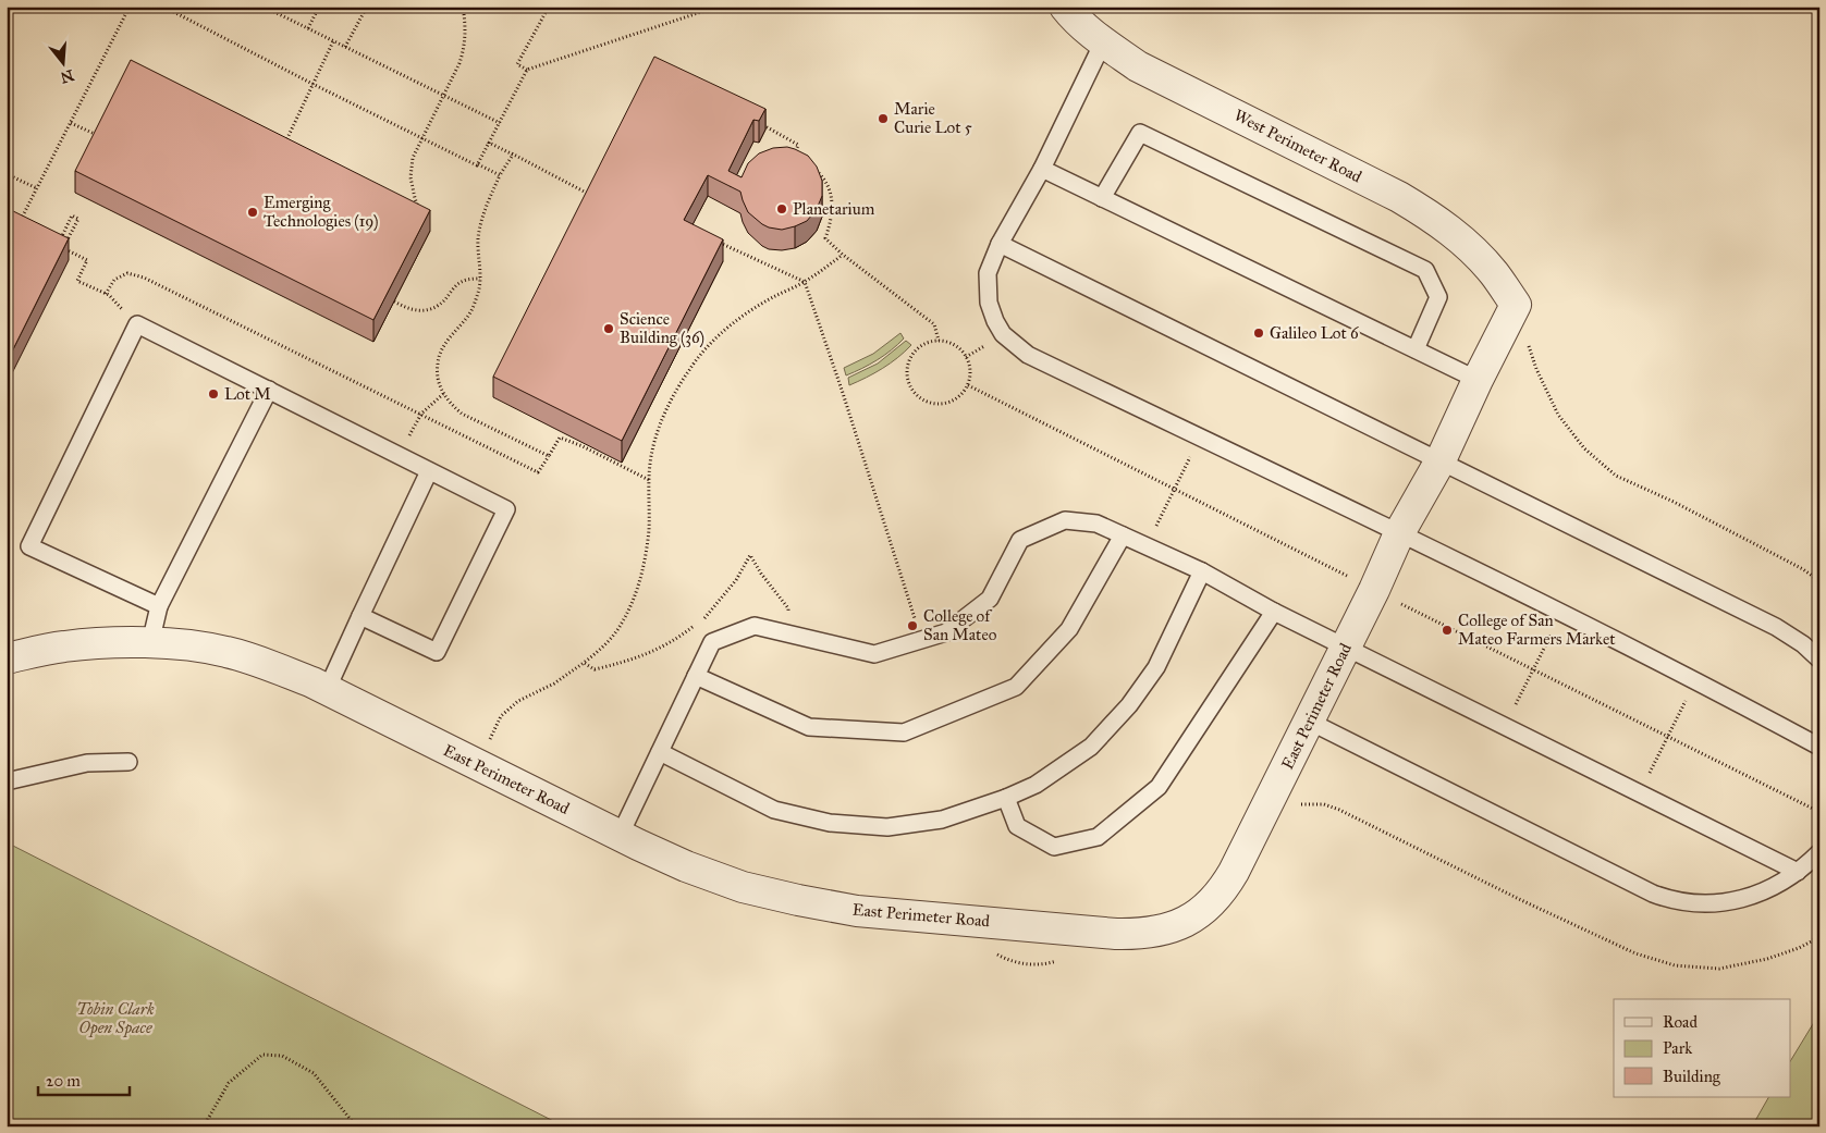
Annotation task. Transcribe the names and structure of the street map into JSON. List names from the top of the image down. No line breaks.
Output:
{"streets":{"street":["West Perimeter Road","East Perimeter Road"]},"crossings":[["West Perimeter Road","East Perimeter Road"]],"parks":["Tobin Clark Open Space"],"places":["Marie Curie Lot 5","Planetarium","Emerging Technologies (19)","Science Building (36)","Galileo Lot 6","Lot M","College of San Mateo","College of San Mateo Farmers Market"],"legend":["Road","Park","Building"],"scale_bar":"20 m","north":"bottom"}
